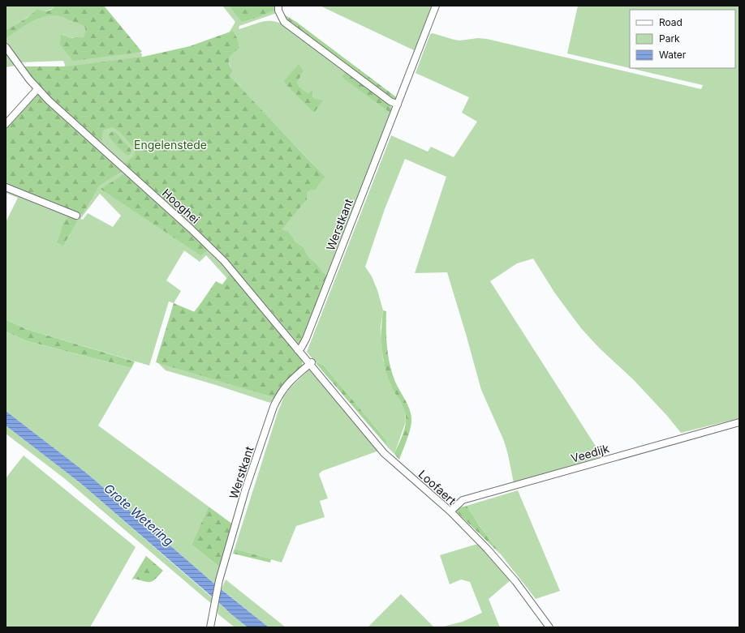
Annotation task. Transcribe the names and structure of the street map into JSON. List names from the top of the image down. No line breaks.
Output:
{"streets":{"street":["Hooghei","Werstkant","Veedijk","Loofaert"]},"crossings":[["Hooghei","Werstkant"],["Hooghei","Loofaert"],["Werstkant","Loofaert"],["Veedijk","Loofaert"]],"water":["Grote Wetering"],"parks":["Engelenstede"],"legend":["Road","Park","Water"]}
